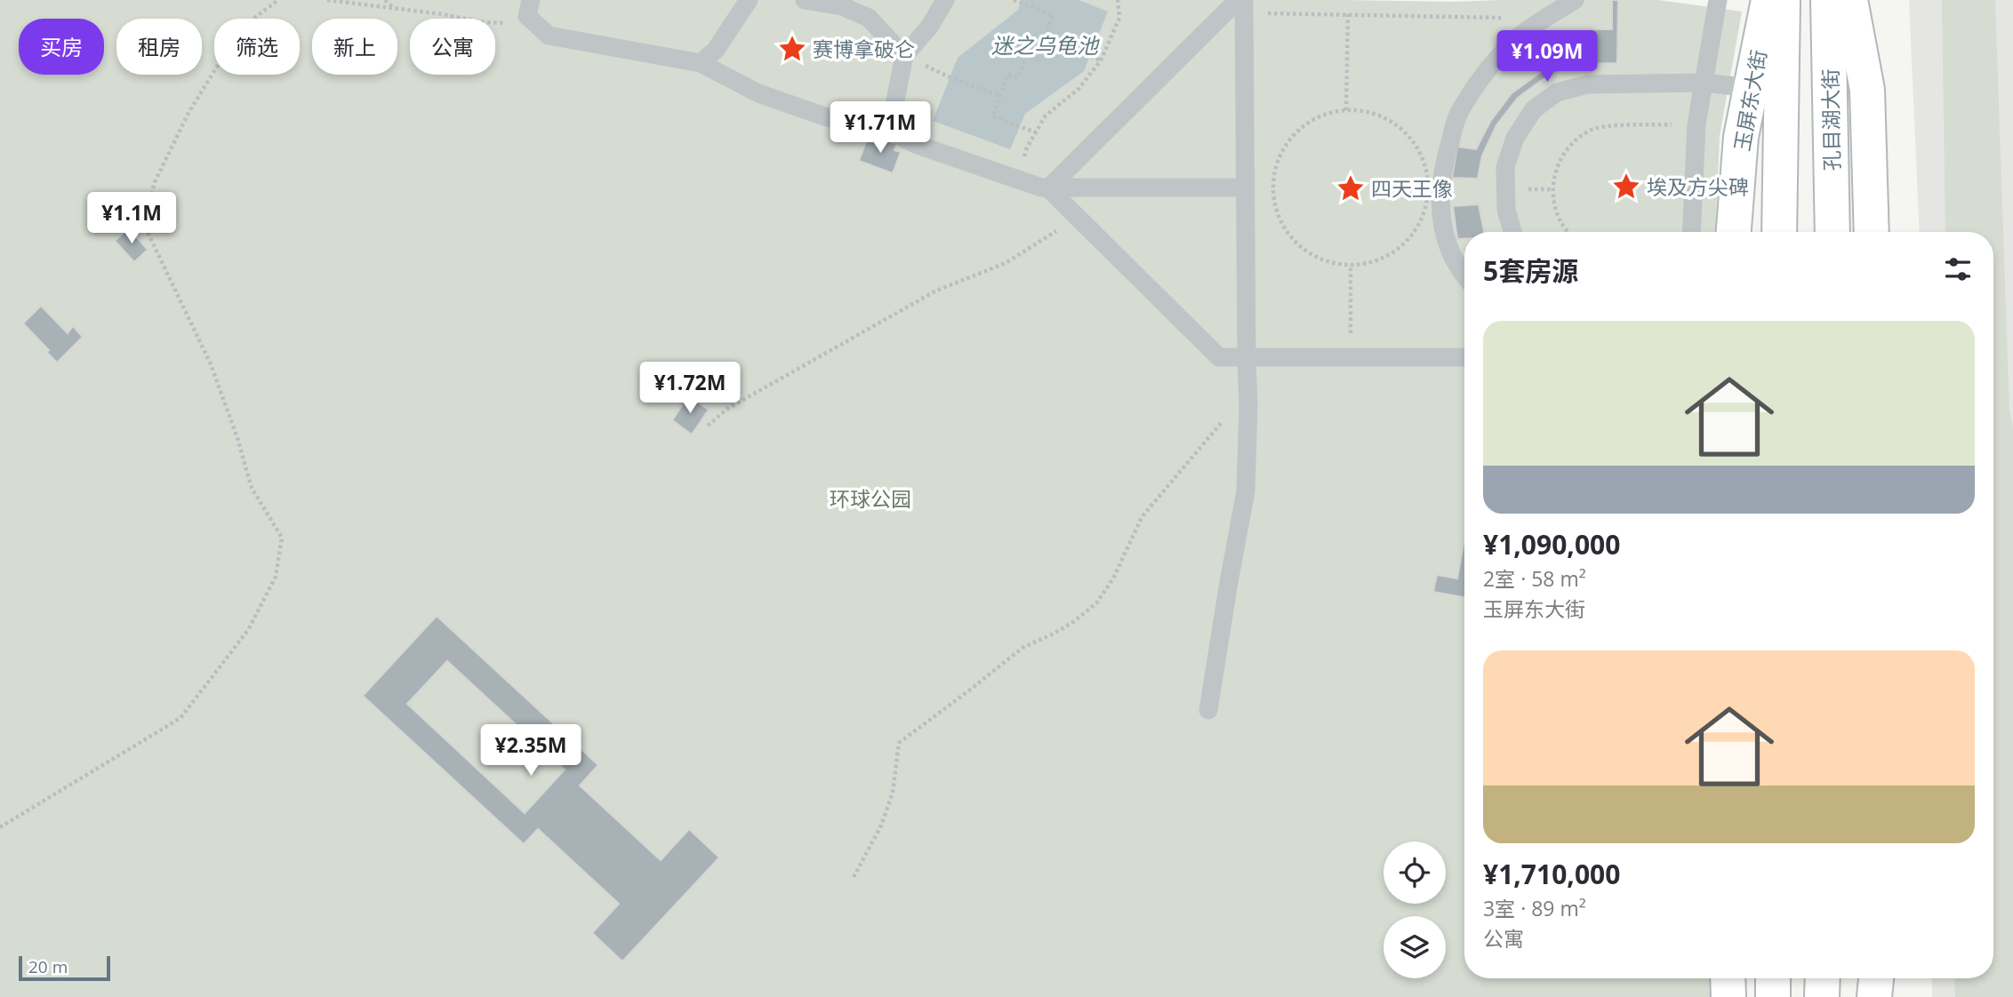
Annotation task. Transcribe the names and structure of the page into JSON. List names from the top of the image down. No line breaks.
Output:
{"streets":{"main road":["玉屏东大街","孔目湖大街"]},"water":["迷之乌龟池"],"parks":["环球公园"],"places":{"place":["赛博拿破仑","埃及方尖碑","四天王像"]},"scale_bar":"20 m","page":{"chip":["买房","租房","筛选","新上","公寓"],"price":["¥1.09M","¥1.71M","¥1.1M","¥1.72M","¥2.35M"],"heading":"5套房源","list":[{"name":"¥1,090,000","note":"2室 · 58 m² · 玉屏东大街"},{"name":"¥1,710,000","note":"3室 · 89 m² · 公寓"}],"scale":"20 m"}}
